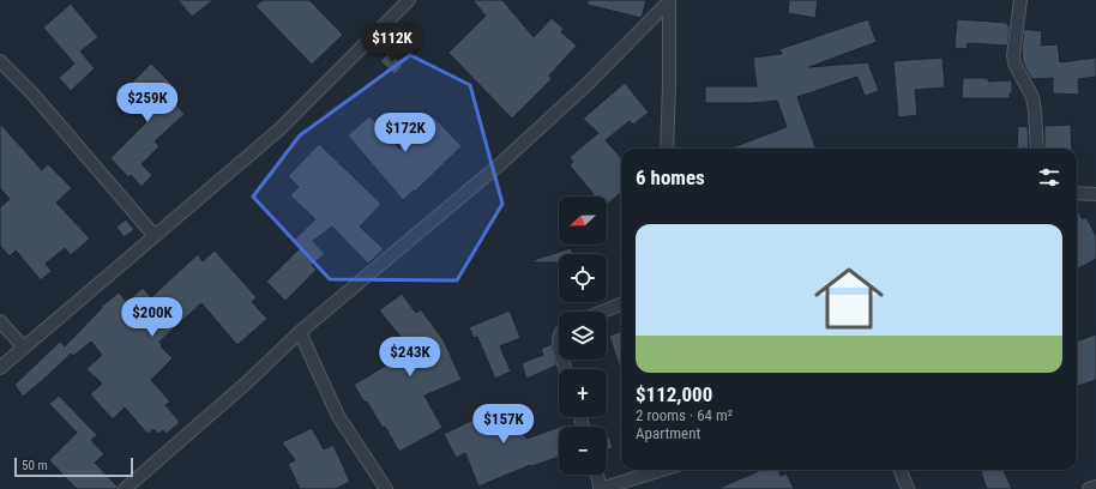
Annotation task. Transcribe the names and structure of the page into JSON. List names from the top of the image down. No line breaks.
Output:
{"scale_bar":"50 m","north":"left","page":{"price":["$112K","$259K","$172K","$200K","$243K","$157K"],"heading":"6 homes","map_buttons":["+","−"],"list":[{"name":"$112,000","note":"2 rooms · 64 m² · Apartment"}],"scale":"50 m"}}
